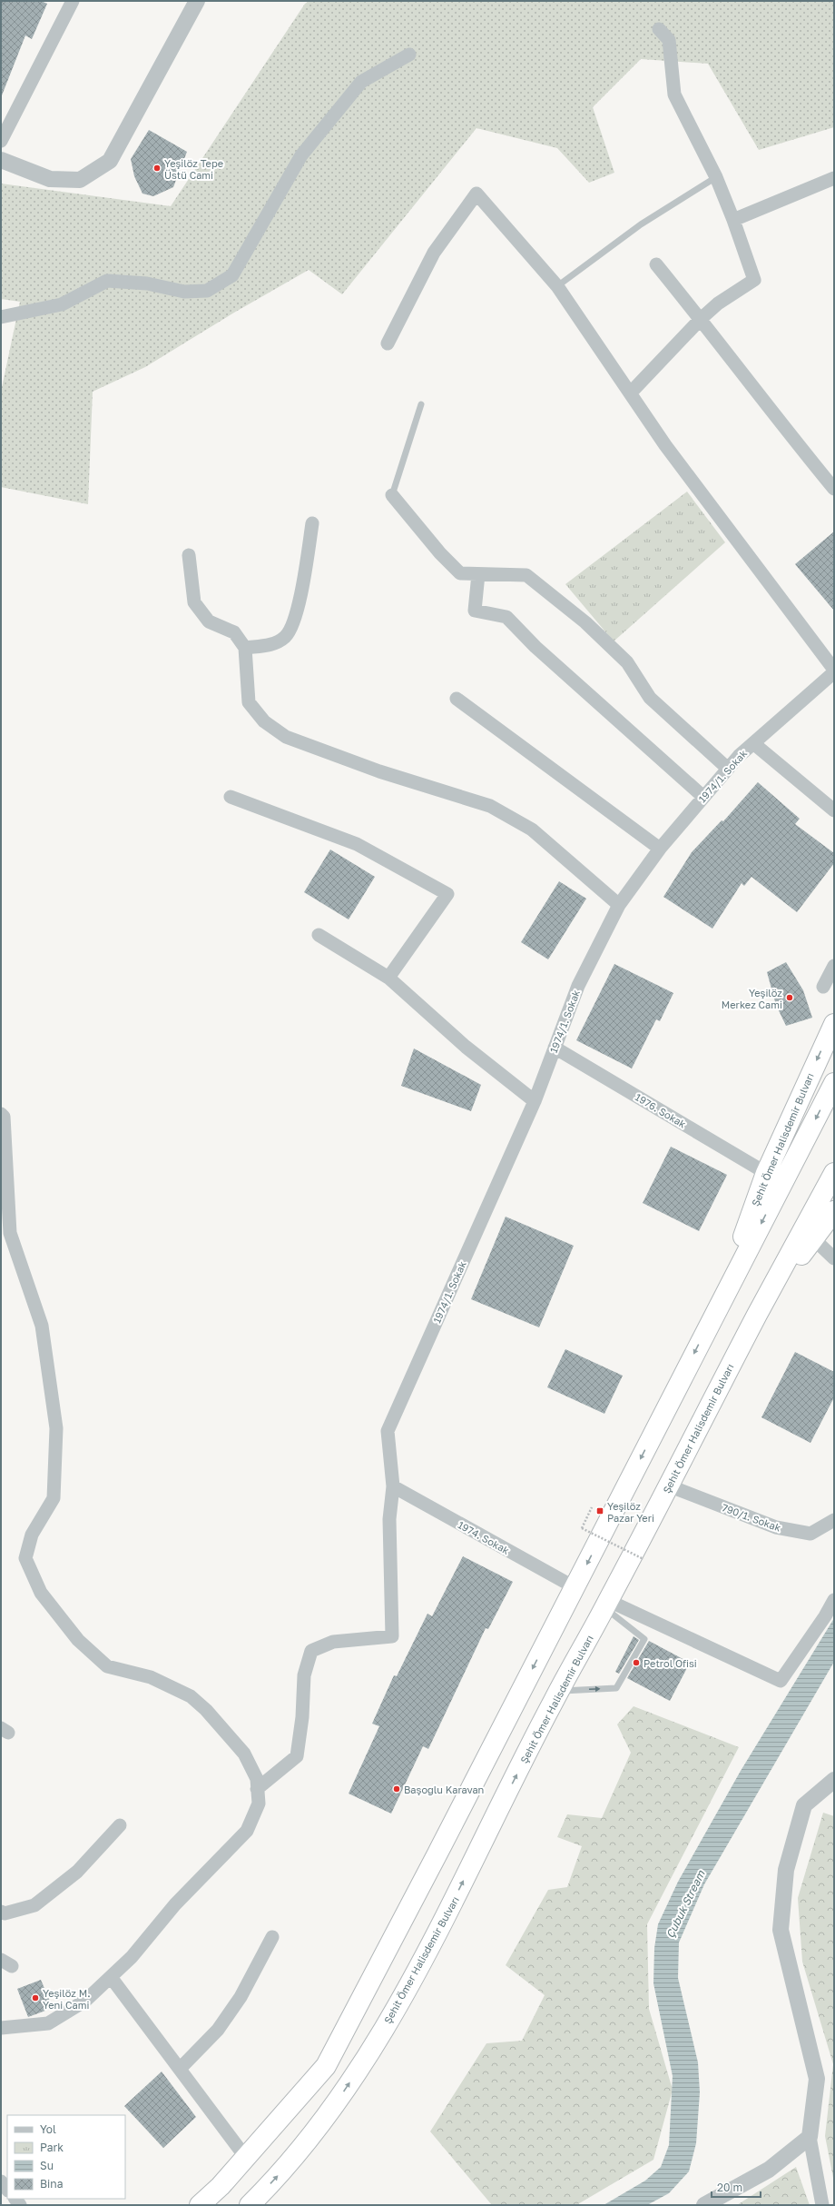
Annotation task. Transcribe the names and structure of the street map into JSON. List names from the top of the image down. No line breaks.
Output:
{"streets":{"highway":["Şehit Ömer Halisdemir Bulvarı"],"street":["1974/1. Sokak","1976. Sokak","790/1. Sokak","1974. Sokak"]},"crossings":[["1974/1. Sokak","1976. Sokak"],["1974/1. Sokak","1974. Sokak"],["1976. Sokak","Şehit Ömer Halisdemir Bulvarı"],["Şehit Ömer Halisdemir Bulvarı","790/1. Sokak"],["Şehit Ömer Halisdemir Bulvarı","1974. Sokak"]],"water":["Çubuk Stream"],"places":{"other":["Yeşilöz Tepe Üstü Cami","Yeşilöz Merkez Cami","Petrol Ofisi","Başoğlu Karavan","Yeşilöz M. Yeni Cami"],"transit":["Yeşilöz Pazar Yeri"]},"legend":["Yol","Park","Su","Bina"],"scale_bar":"20 m"}
